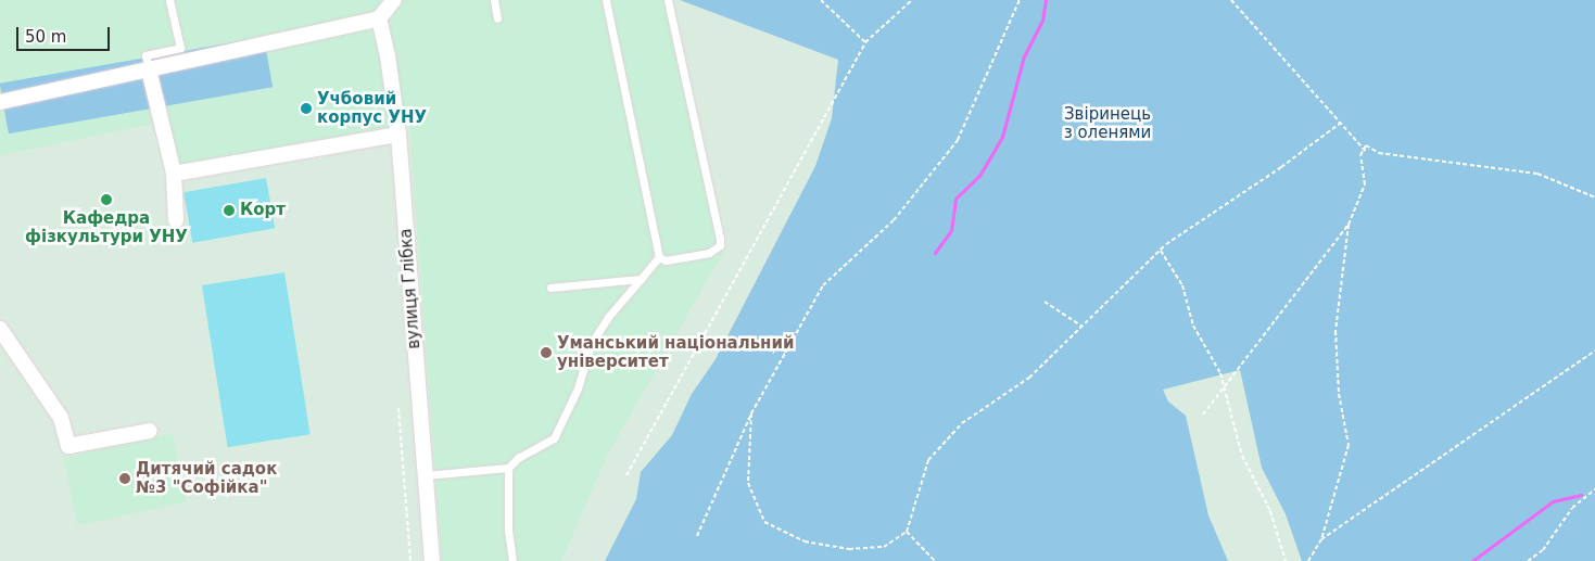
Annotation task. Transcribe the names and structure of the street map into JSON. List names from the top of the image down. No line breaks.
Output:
{"streets":{"street":["вулиця Глібка"]},"parks":["Звіринець з оленями"],"places":["Учбовий корпус УНУ","Кафедра фізкультури УНУ","Корт","Уманський національний університет","Дитячий садок №3 \"Софійка\""],"scale_bar":"50 m"}
